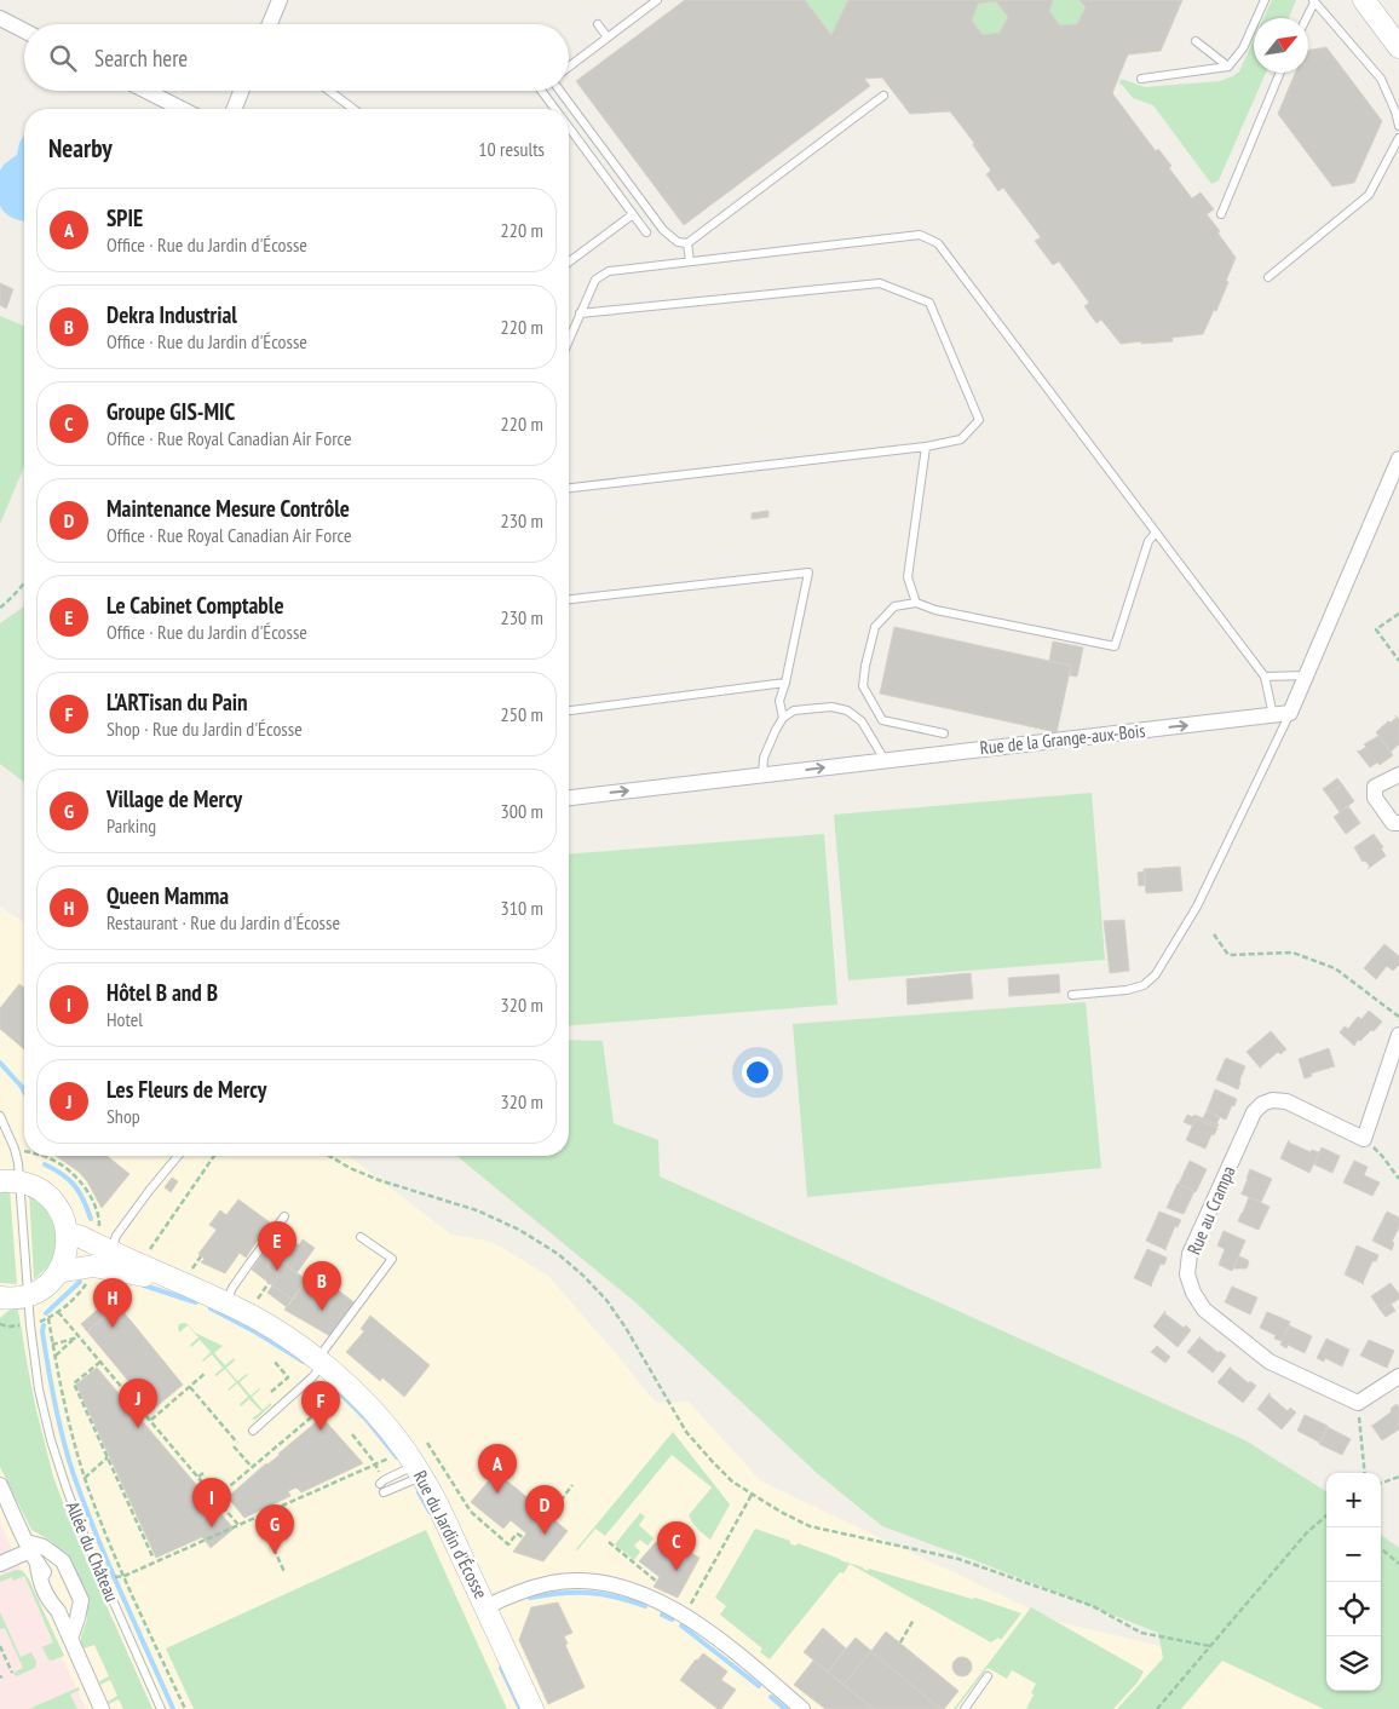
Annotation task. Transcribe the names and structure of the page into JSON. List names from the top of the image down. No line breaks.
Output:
{"streets":{"street":["Rue de la Grange-aux-Bois","Rue au Crampa","Rue du Jardin d'Écosse","Allée du Château"]},"one_way":["Rue de la Grange-aux-Bois"],"north":"top right","page":{"search":"Search here","heading":["Nearby","10 results"],"list":[{"mark":"A","name":"SPIE","note":"Office · Rue du Jardin d'Écosse","value":"220 m"},{"mark":"B","name":"Dekra Industrial","note":"Office · Rue du Jardin d'Écosse","value":"220 m"},{"mark":"C","name":"Groupe GIS-MIC","note":"Office · Rue Royal Canadian Air Force","value":"220 m"},{"mark":"D","name":"Maintenance Mesure Contrôle","note":"Office · Rue Royal Canadian Air Force","value":"230 m"},{"mark":"E","name":"Le Cabinet Comptable","note":"Office · Rue du Jardin d'Écosse","value":"230 m"},{"mark":"F","name":"L'ARTisan du Pain","note":"Shop · Rue du Jardin d'Écosse","value":"250 m"},{"mark":"G","name":"Village de Mercy","note":"Parking","value":"300 m"},{"mark":"H","name":"Queen Mamma","note":"Restaurant · Rue du Jardin d'Écosse","value":"310 m"},{"mark":"I","name":"Hôtel B and B","note":"Hotel","value":"320 m"},{"mark":"J","name":"Les Fleurs de Mercy","note":"Shop","value":"320 m"}],"pins":["E","B","H","J","F","A","I","D","G","C"],"map_buttons":["+","−"]}}
